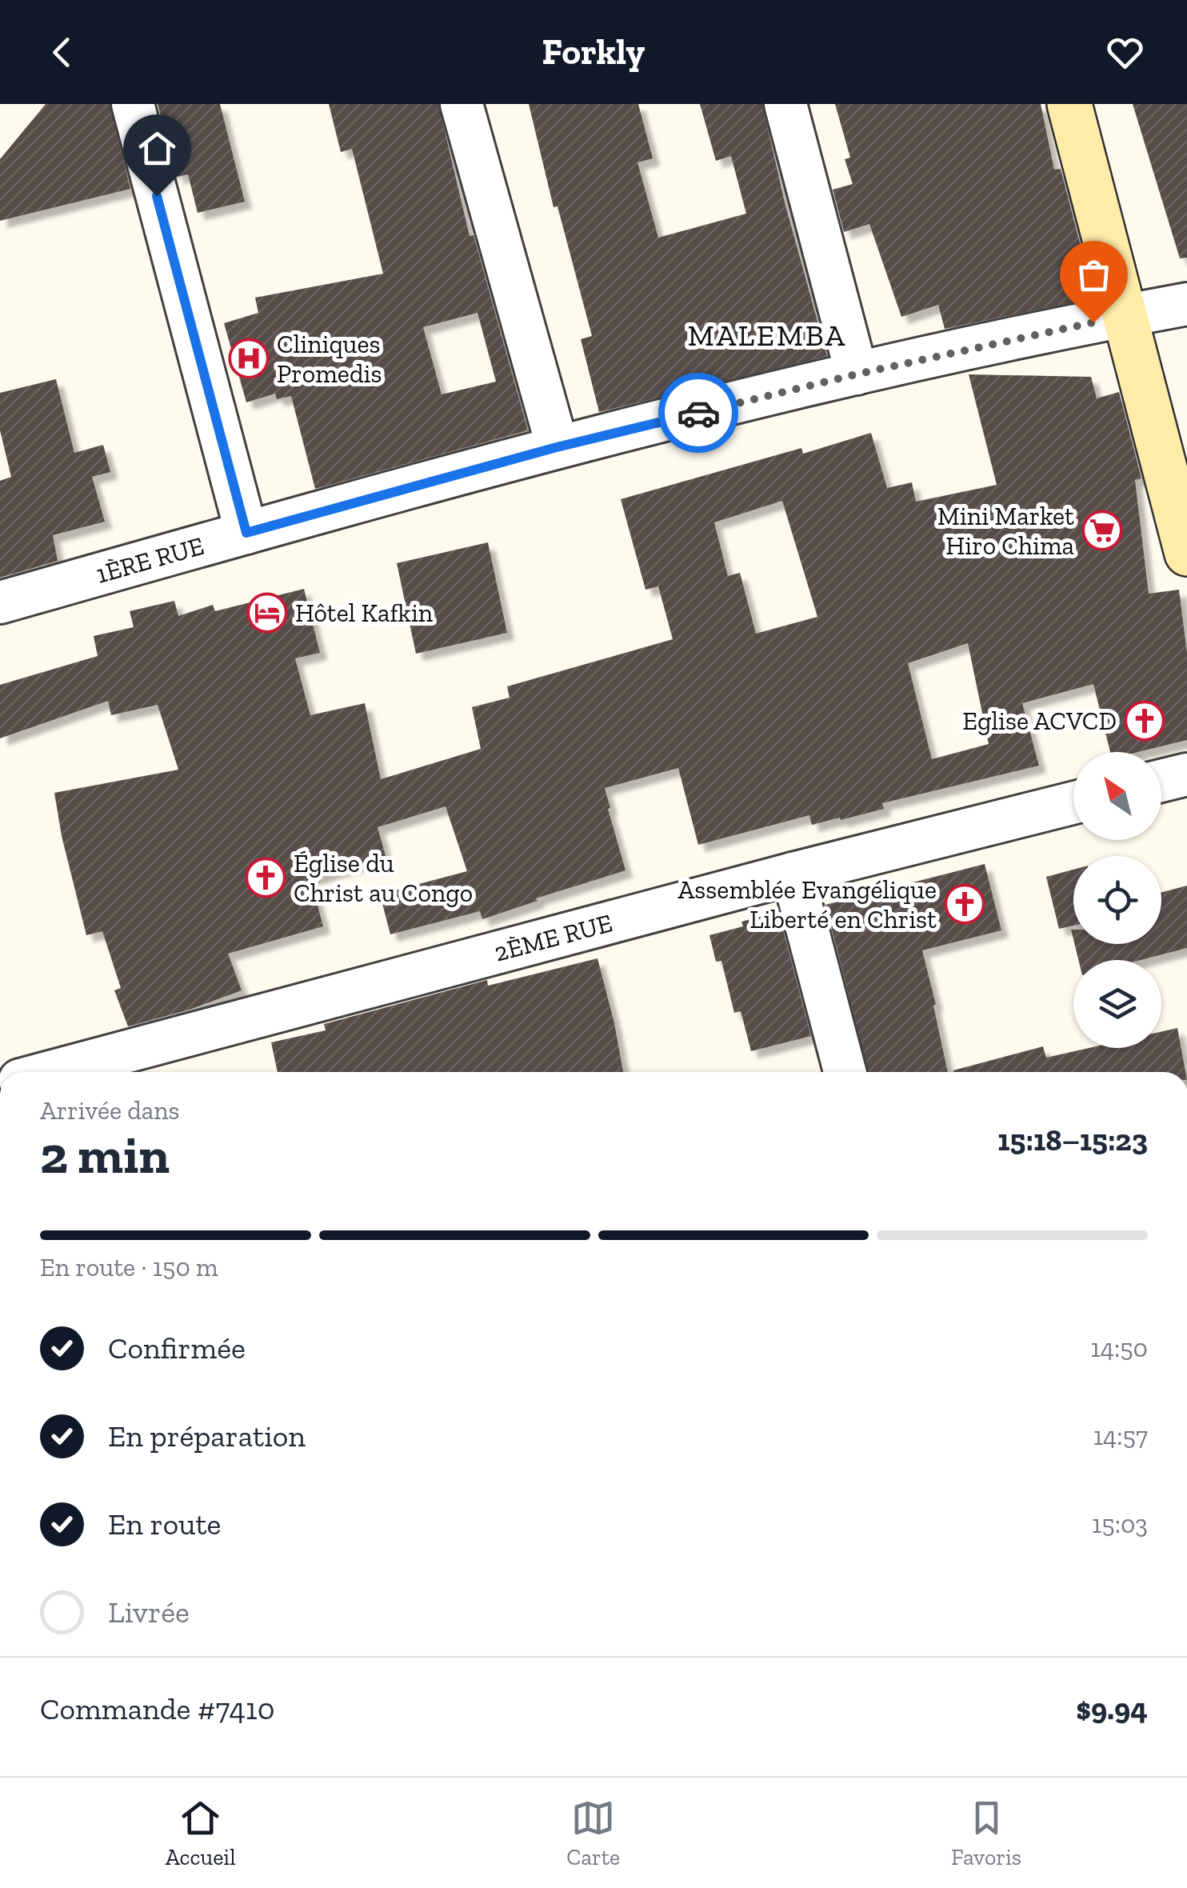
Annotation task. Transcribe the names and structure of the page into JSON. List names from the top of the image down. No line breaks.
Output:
{"streets":{"street":["1ÈRE RUE","2ÈME RUE"]},"districts":["MALEMBA"],"places":{"hospital":["Cliniques Promedis"],"supermarket":["Mini Market Hiro Chima"],"hotel":["Hôtel Kafkin"],"church":["Eglise ACVCD","Église du Christ au Congo","Assemblée Evangélique Liberté en Christ"]},"north":"top left","page":{"header":"Forkly","heading":["2 min","Arrivée dans","15:18–15:23"],"panel":["Commande #7410","$9.94"],"bar":"En route · 150 m","list":[["Confirmée","14:50"],["En préparation","14:57"],["En route","15:03"],"Livrée"],"tabs":["Accueil","Carte","Favoris"]}}
